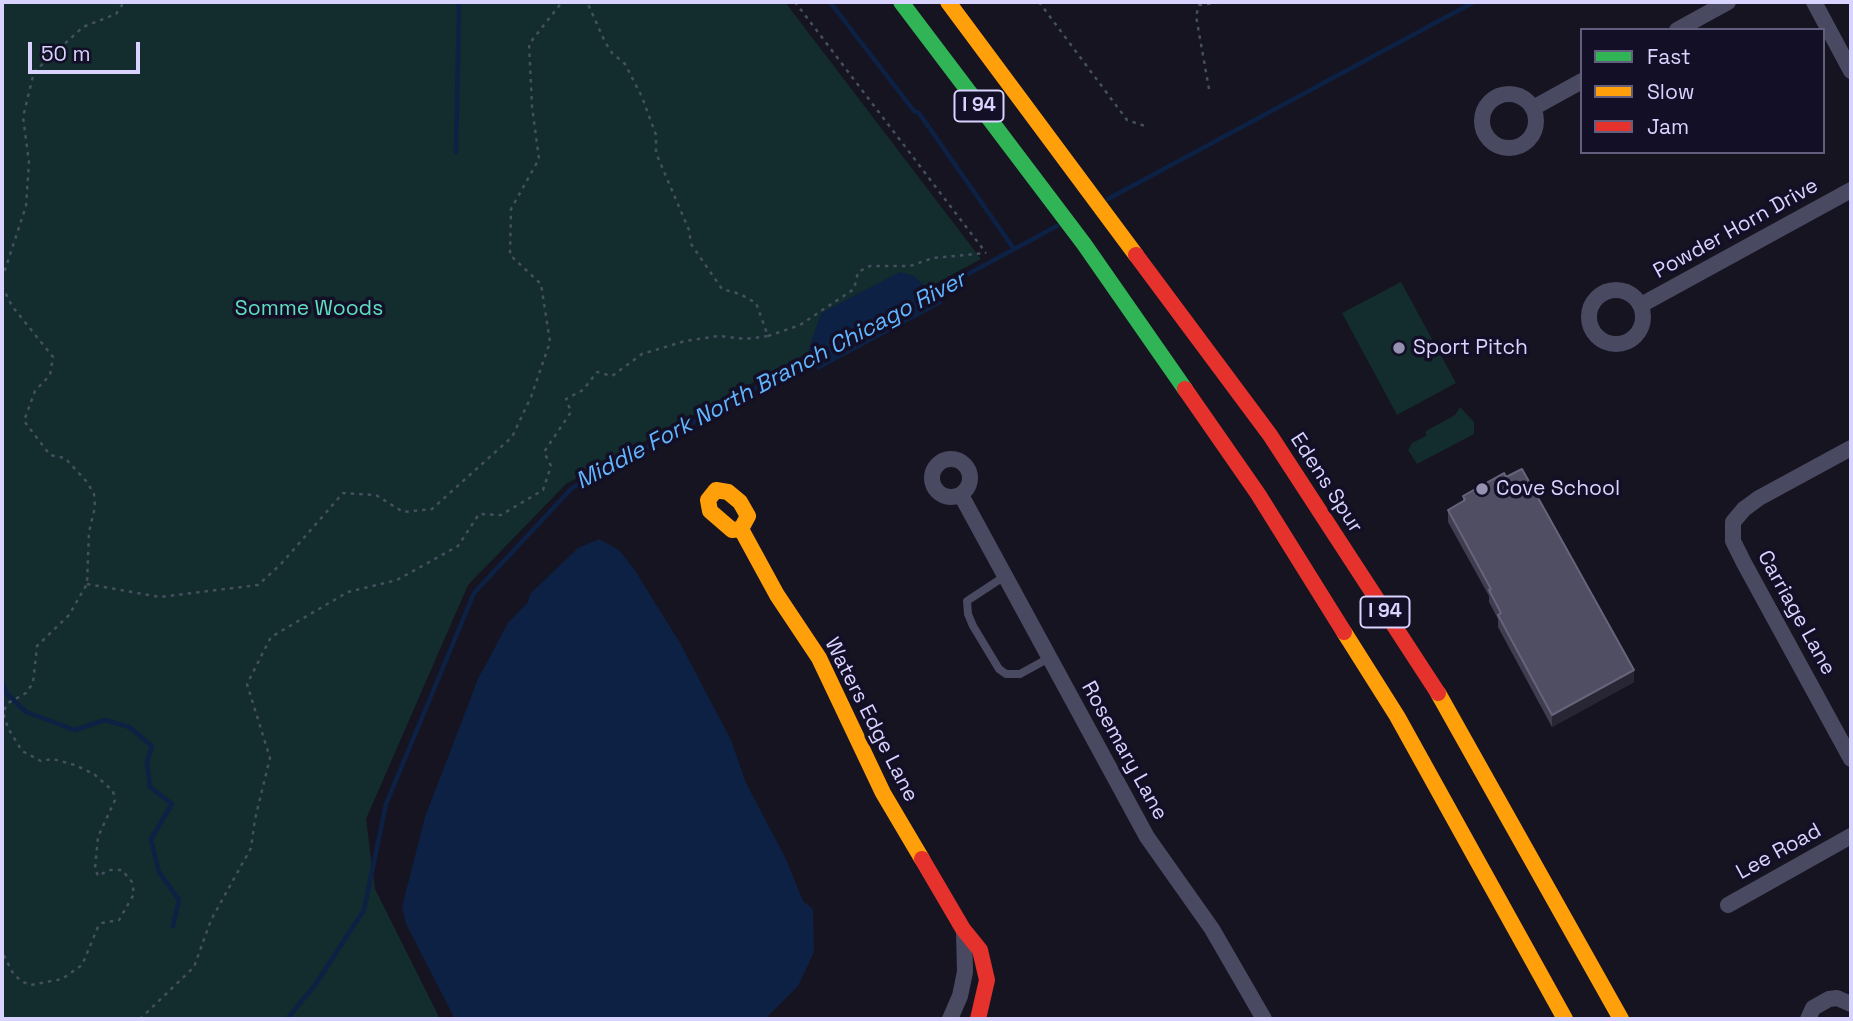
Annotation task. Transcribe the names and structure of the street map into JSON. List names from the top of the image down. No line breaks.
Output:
{"streets":{"main road":["I 94","Edens Spur","Waters Edge Lane"],"street":["Powder Horn Drive","Carriage Lane","Rosemary Lane","Lee Road"]},"water":["Middle Fork North Branch Chicago River"],"parks":["Somme Woods"],"places":["Sport Pitch","Cove School"],"legend":["Fast","Slow","Jam"],"scale_bar":"50 m"}
